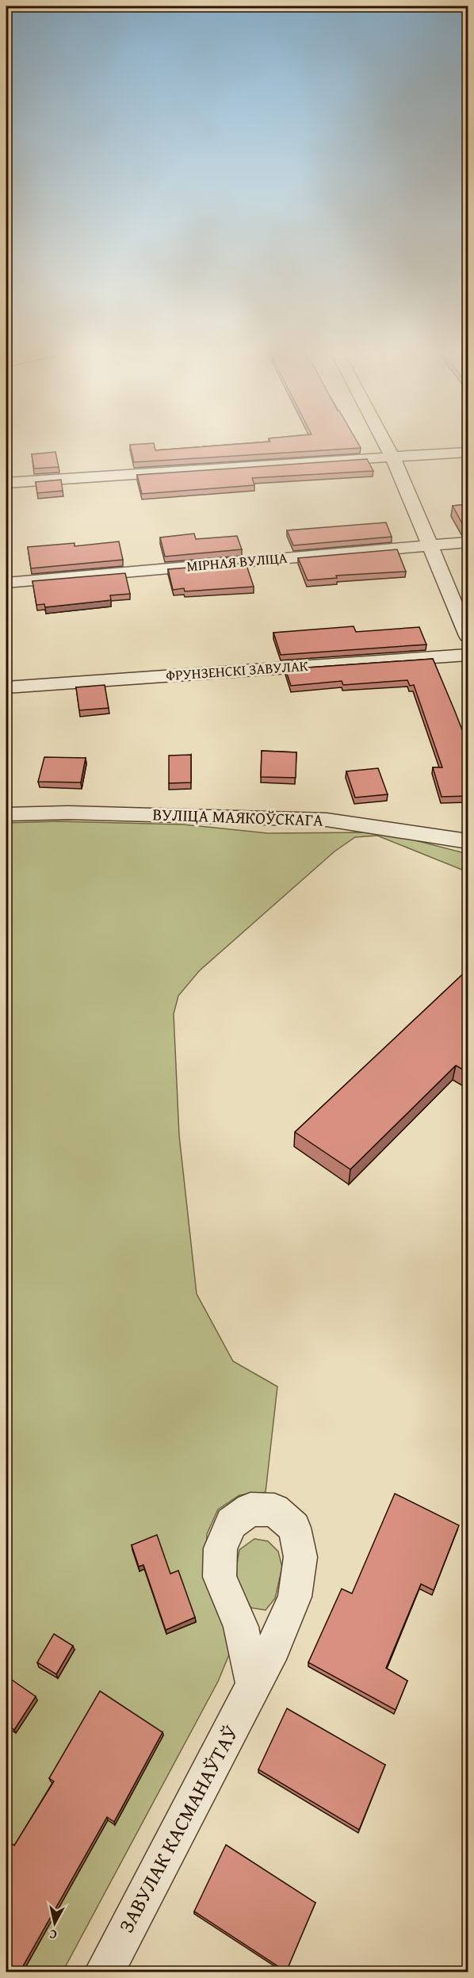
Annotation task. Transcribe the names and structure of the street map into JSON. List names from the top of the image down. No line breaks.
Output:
{"streets":{"street":["МІРНАЯ ВУЛІЦА","ФРУНЗЕНСКІ ЗАВУЛАК","ВУЛІЦА МАЯКОЎСКАГА","ЗАВУЛАК КАСМАНАЎТАЎ"]},"north":"bottom"}
